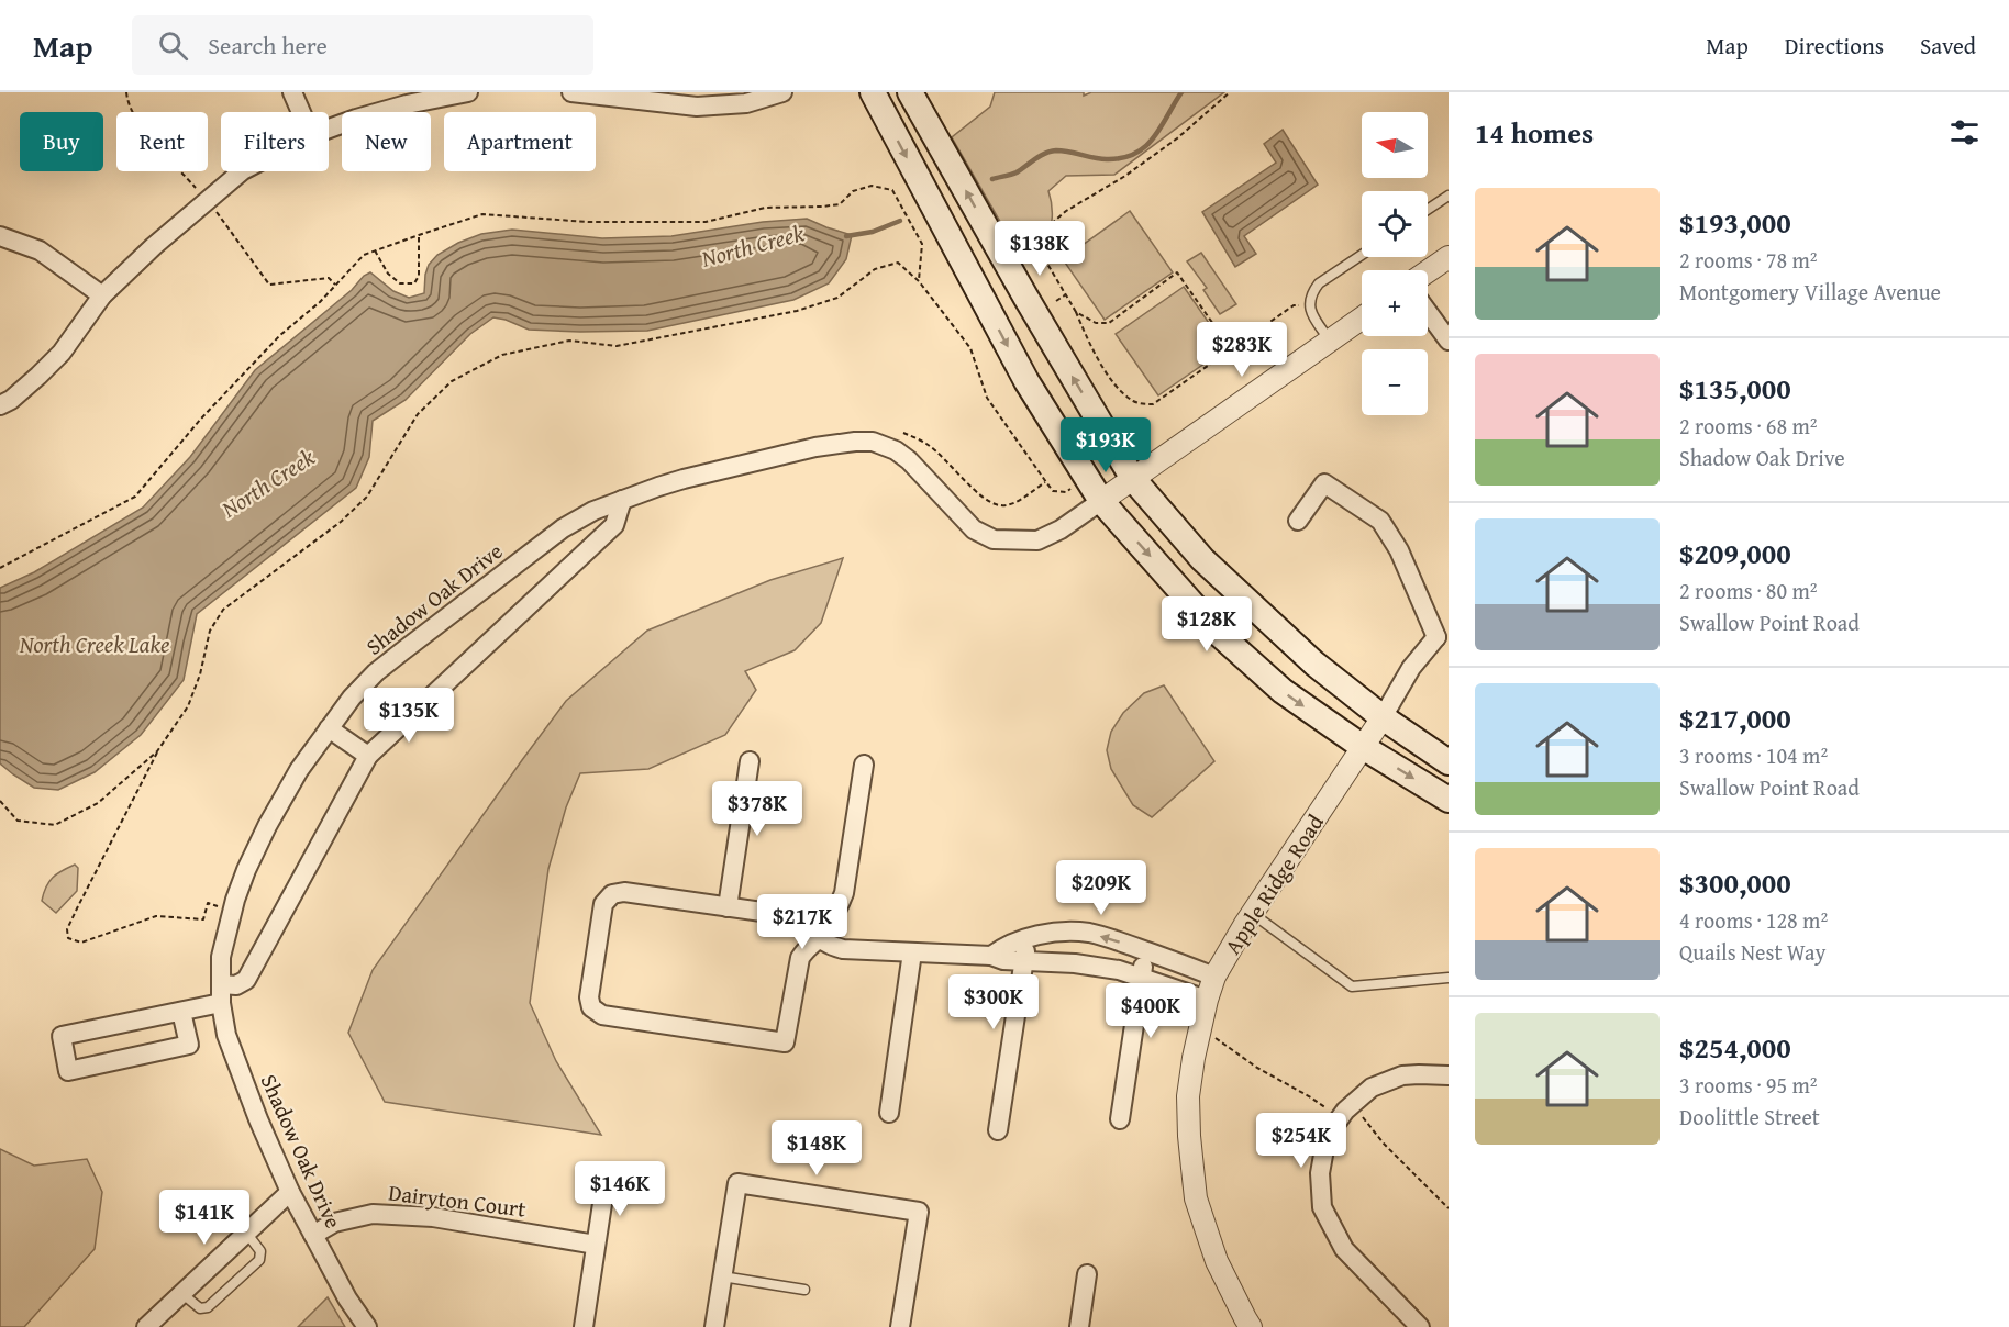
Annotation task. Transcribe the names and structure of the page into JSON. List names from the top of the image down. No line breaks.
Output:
{"streets":{"street":["Shadow Oak Drive","Apple Ridge Road","Dairyton Court"]},"crossings":[["Shadow Oak Drive","Dairyton Court"]],"water":["North Creek","North Creek Lake"],"north":"left","page":{"header":"Map","search":"Search here","nav":["Map","Directions","Saved"],"heading":"14 homes","map_buttons":["+","−"],"chip":["Buy","Rent","Filters","New","Apartment"],"list":[{"name":"$193,000","note":"2 rooms · 78 m² · Montgomery Village Avenue"},{"name":"$135,000","note":"2 rooms · 68 m² · Shadow Oak Drive"},{"name":"$209,000","note":"2 rooms · 80 m² · Swallow Point Road"},{"name":"$217,000","note":"3 rooms · 104 m² · Swallow Point Road"},{"name":"$300,000","note":"4 rooms · 128 m² · Quails Nest Way"},{"name":"$254,000","note":"3 rooms · 95 m² · Doolittle Street"}],"price":["$138K","$283K","$193K","$128K","$135K","$378K","$209K","$217K","$300K","$400K","$254K","$148K","$146K","$141K"]}}
